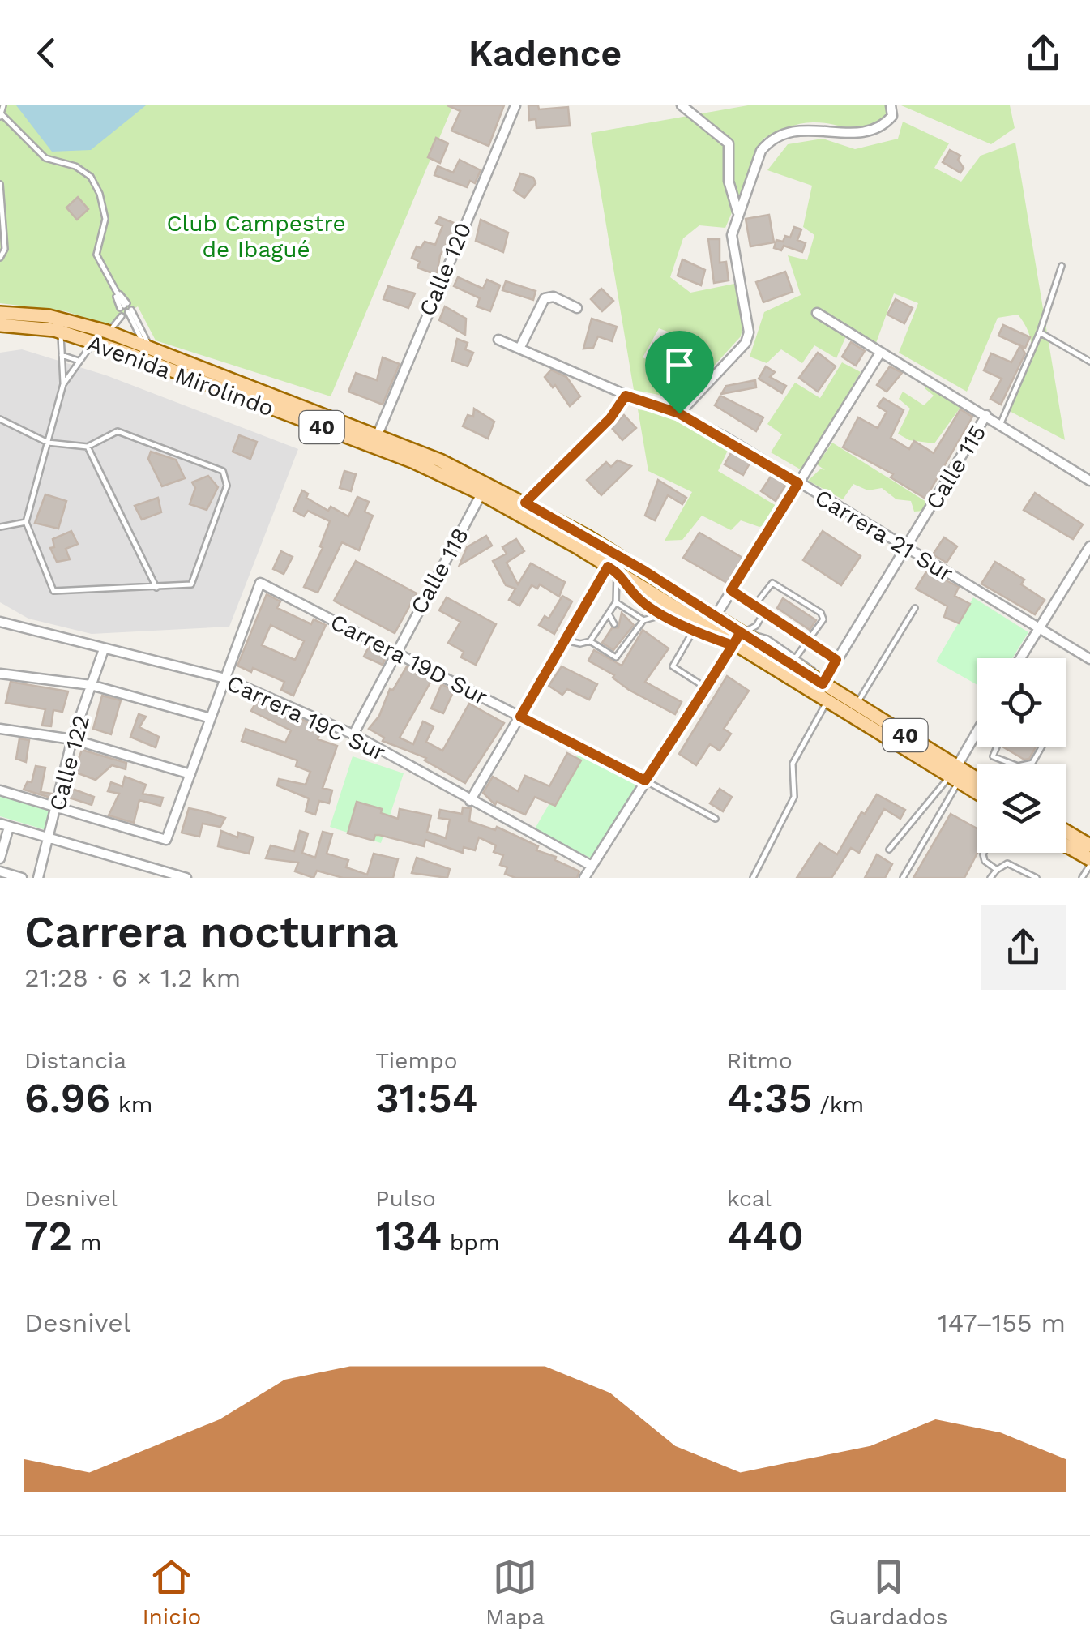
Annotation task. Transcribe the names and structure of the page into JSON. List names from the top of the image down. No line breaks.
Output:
{"streets":{"main road":["Avenida Mirolindo","40"],"street":["Calle 120","Calle 115","Carrera 21 Sur","Calle 118","Carrera 19D Sur","Carrera 19C Sur","Calle 122"]},"crossings":[["Calle 120","Avenida Mirolindo"],["Avenida Mirolindo","Calle 115"],["Avenida Mirolindo","Calle 118"],["Calle 115","Carrera 21 Sur"],["Calle 118","Carrera 19D Sur"],["Calle 118","Carrera 19C Sur"],["Carrera 19D Sur","Carrera 19C Sur"],["Carrera 19C Sur","Calle 122"]],"parks":["Club Campestre de Ibagué"],"page":{"header":"Kadence","heading":["Carrera nocturna","21:28 · 6 × 1.2 km"],"stats":[["Distancia","6.96 km"],["Tiempo","31:54"],["Ritmo","4:35 /km"],["Desnivel","72 m"],["Pulso","134 bpm"],["kcal","440"]],"chart":["Desnivel","147–155 m"],"tabs":["Inicio","Mapa","Guardados"]}}
